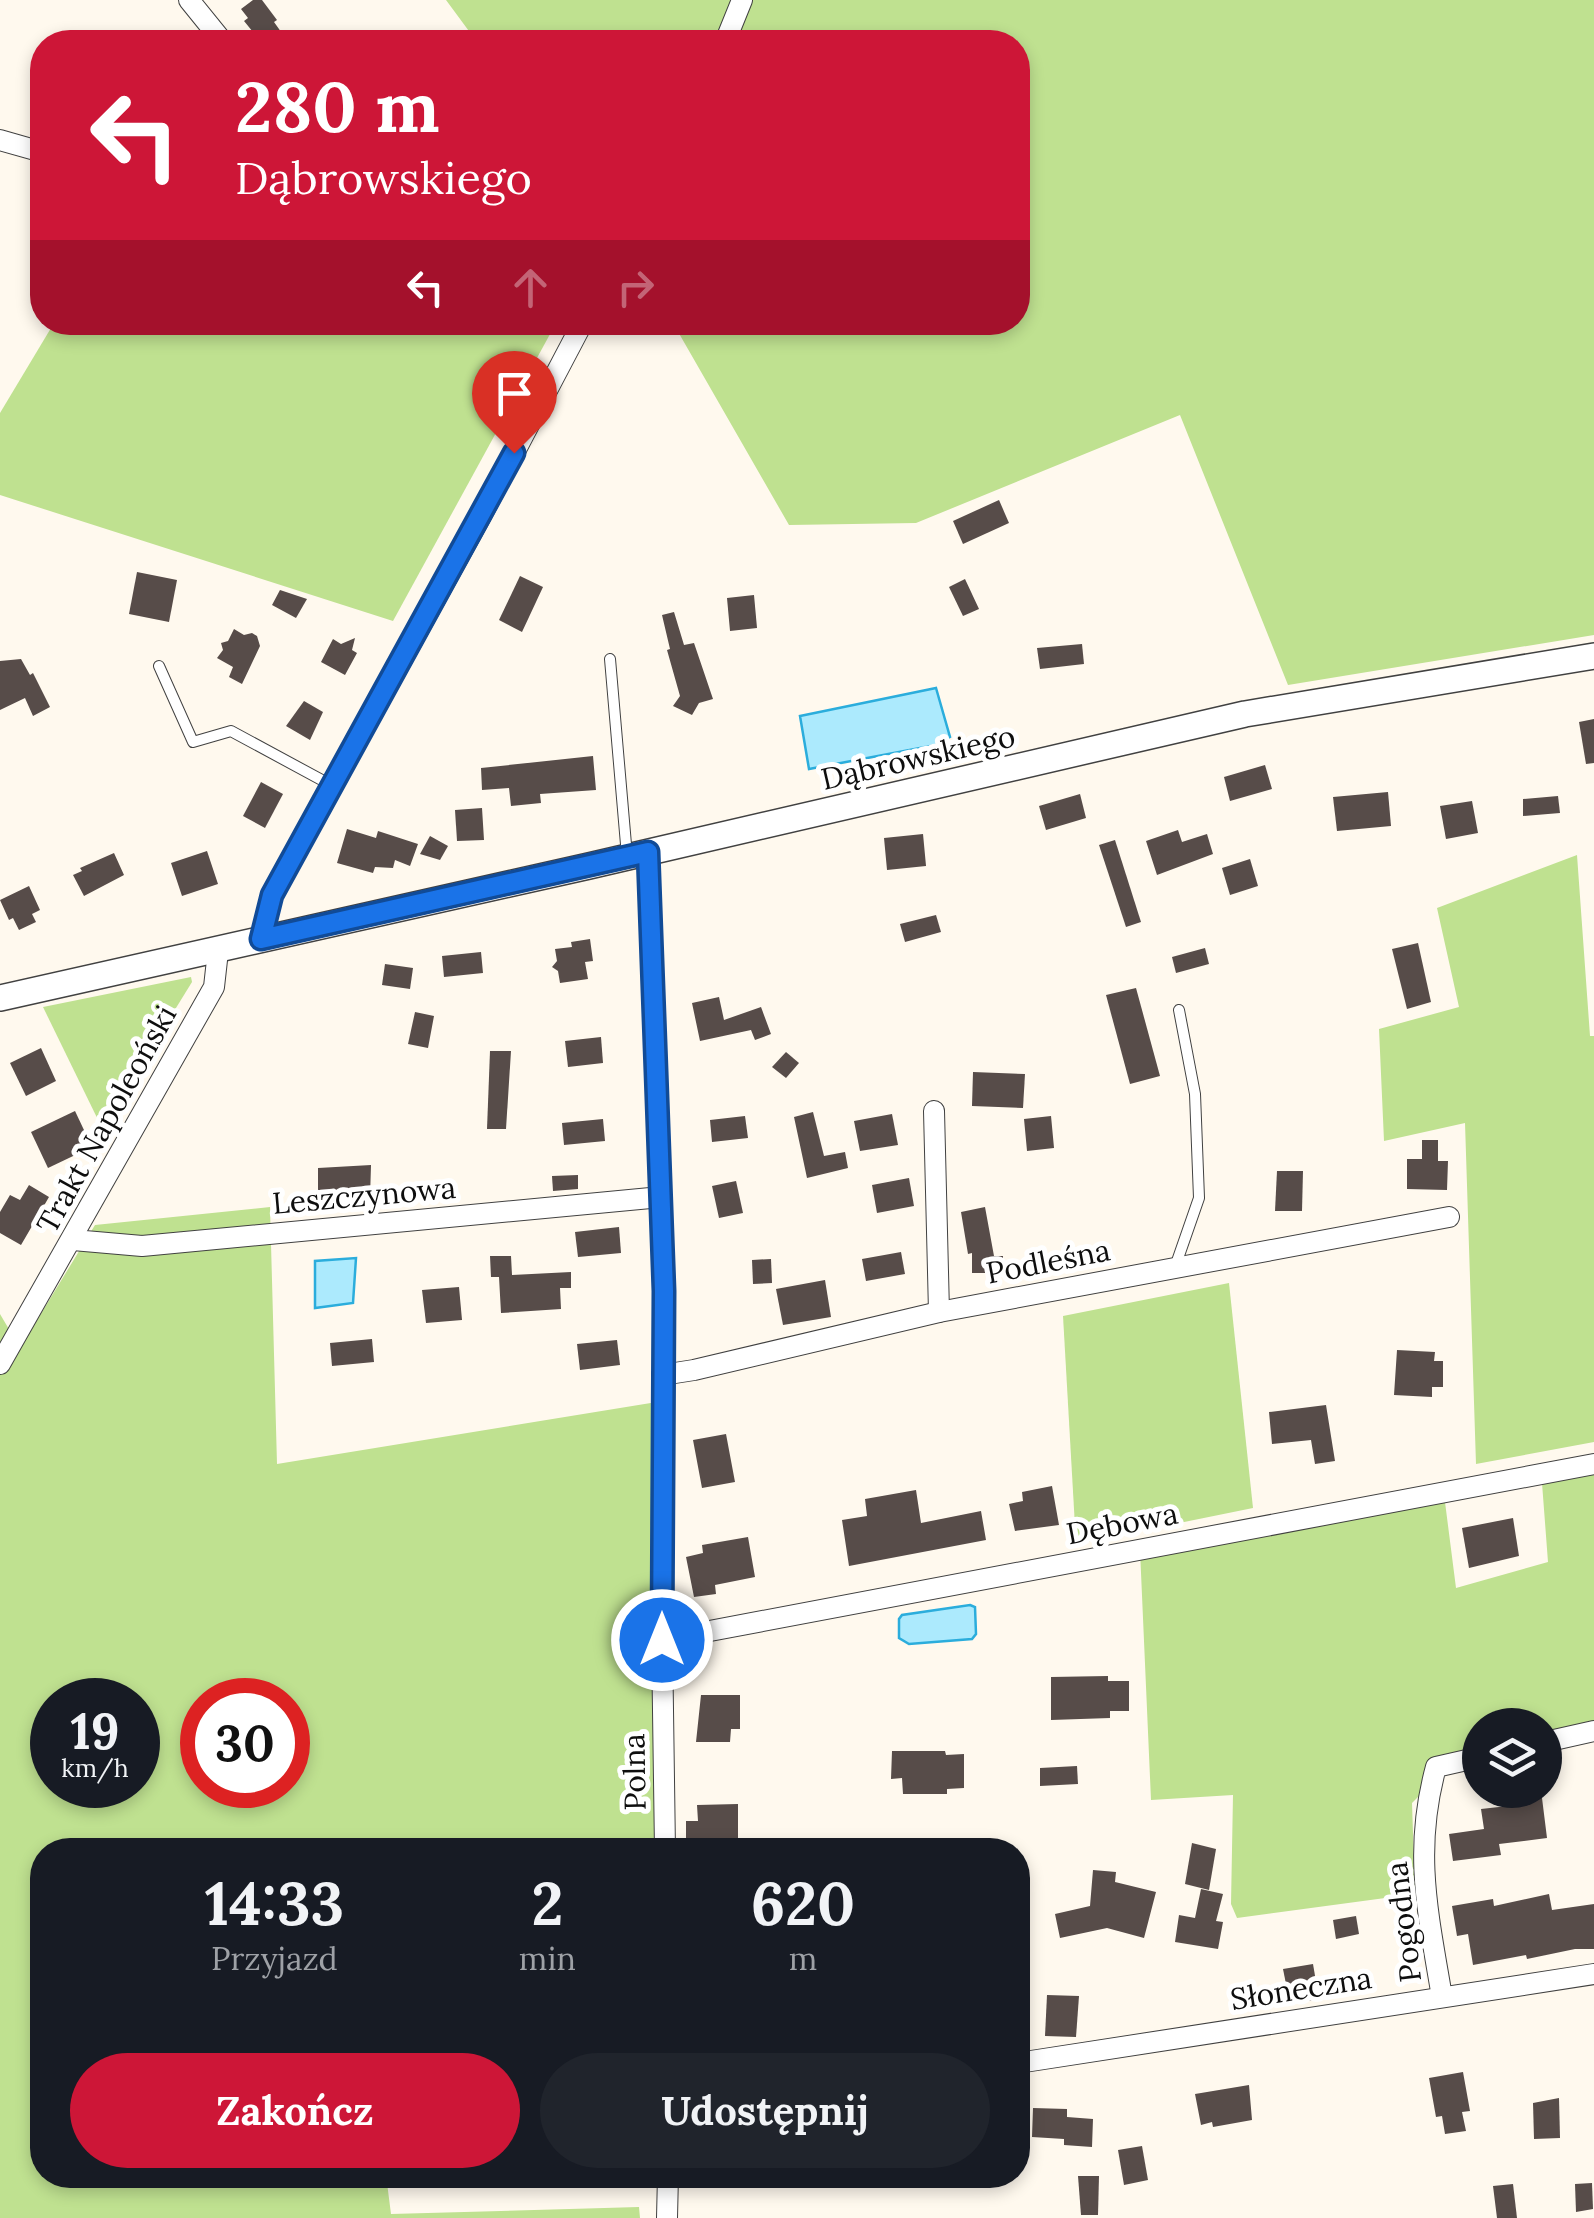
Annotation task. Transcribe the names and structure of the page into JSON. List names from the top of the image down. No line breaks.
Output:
{"streets":{"street":["Dąbrowskiego","Trakt Napoleoński","Leszczynowa","Podleśna","Dębowa","Polna","Pogodna","Słoneczna"]},"crossings":[["Dąbrowskiego","Trakt Napoleoński"],["Dąbrowskiego","Polna"],["Trakt Napoleoński","Leszczynowa"],["Leszczynowa","Polna"],["Podleśna","Polna"],["Dębowa","Polna"],["Pogodna","Słoneczna"]],"page":{"turn":["280 m","Dąbrowskiego"],"speed":"19 km/h","limit":"30","eta":["14:33","Przyjazd","2","min","620","m"],"buttons":["Zakończ","Udostępnij"]}}
